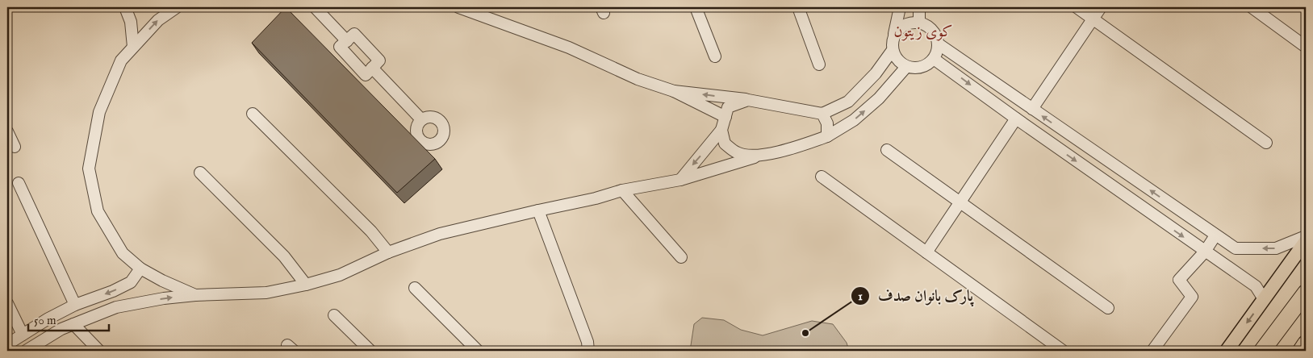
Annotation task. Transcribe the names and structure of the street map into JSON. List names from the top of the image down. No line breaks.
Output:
{"districts":["کوی زیتون"],"places":["پارک بانوان صدف"],"scale_bar":"50 m"}
